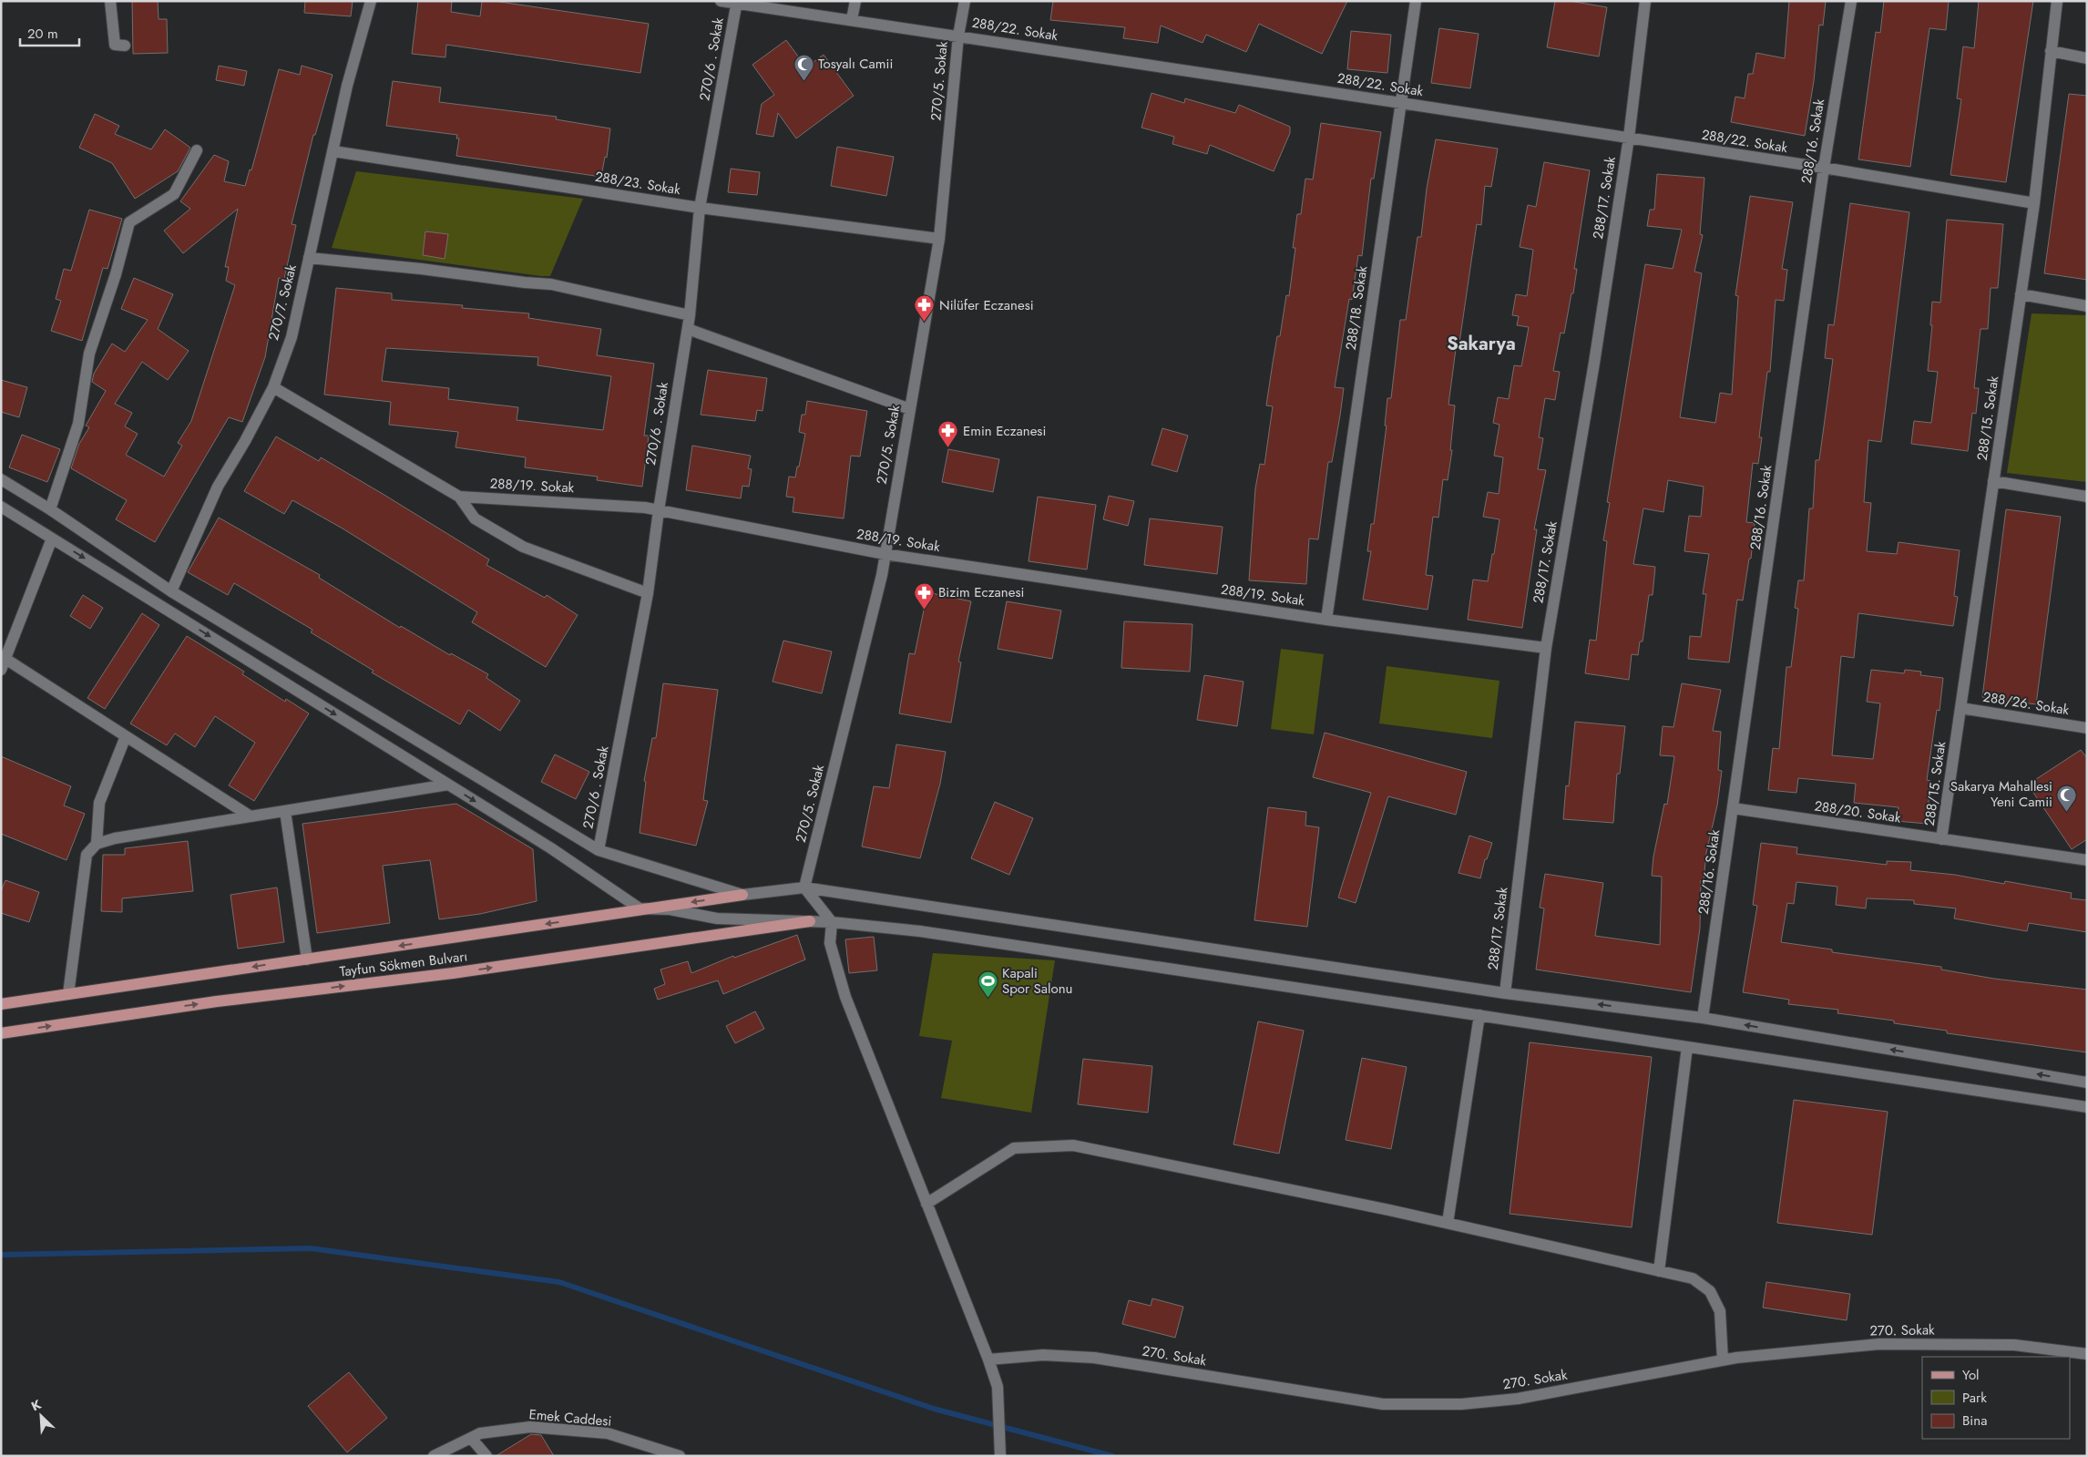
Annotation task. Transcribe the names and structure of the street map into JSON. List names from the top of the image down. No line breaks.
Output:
{"streets":{"main road":["Tayfun Sökmen Bulvarı"],"street":["288/22. Sokak","270/6 . Sokak","270/5. Sokak","288/16. Sokak","288/23. Sokak","288/17. Sokak","270/7. Sokak","288/18. Sokak","288/15. Sokak","288/19. Sokak","288/26. Sokak","288/20. Sokak","270. Sokak","Emek Caddesi"]},"crossings":[["288/22. Sokak","270/6 . Sokak"],["288/22. Sokak","270/5. Sokak"],["288/22. Sokak","288/16. Sokak"],["288/22. Sokak","288/17. Sokak"],["288/22. Sokak","288/18. Sokak"],["288/22. Sokak","288/15. Sokak"],["270/6 . Sokak","288/23. Sokak"],["270/6 . Sokak","288/19. Sokak"],["270/5. Sokak","288/23. Sokak"],["270/5. Sokak","288/19. Sokak"],["288/16. Sokak","288/20. Sokak"],["288/23. Sokak","270/7. Sokak"],["288/17. Sokak","288/19. Sokak"],["270/7. Sokak","288/19. Sokak"],["288/18. Sokak","288/19. Sokak"],["288/15. Sokak","288/26. Sokak"],["288/15. Sokak","288/20. Sokak"]],"districts":["Sakarya"],"places":{"mosque":["Tosyalı Camii","Sakarya Mahallesi Yeni Camii"],"pharmacy":["Nilüfer Eczanesi","Emin Eczanesi","Bizim Eczanesi"],"sports":["Kapali Spor Salonu"]},"legend":["Yol","Park","Bina"],"scale_bar":"20 m","north":"top left"}
